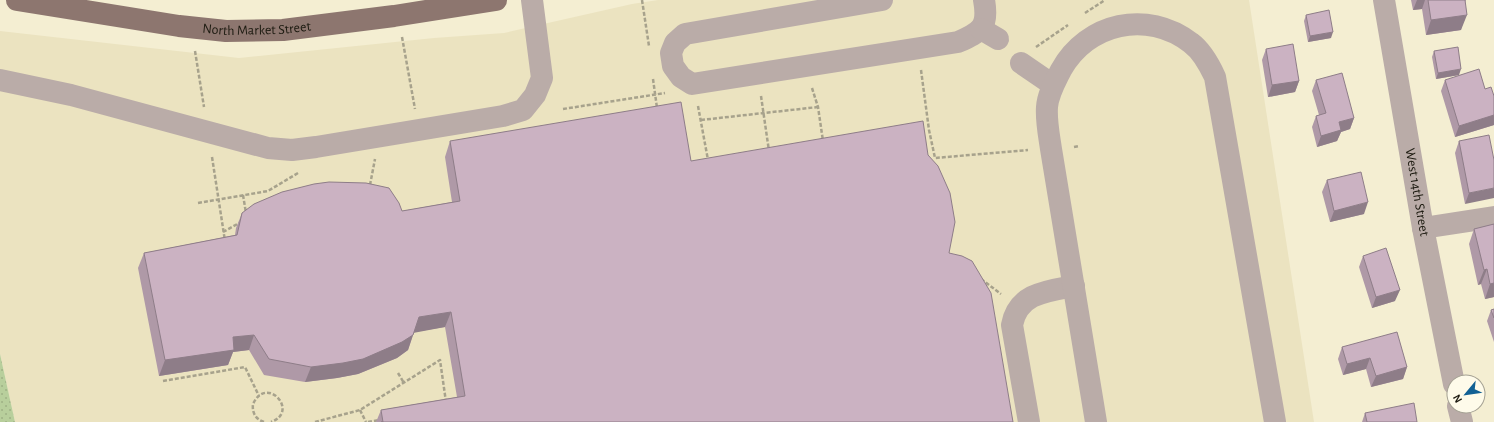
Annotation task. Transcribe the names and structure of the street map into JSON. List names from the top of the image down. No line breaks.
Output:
{"streets":{"main road":["North Market Street"],"street":["West 14th Street"]},"north":"bottom left"}
